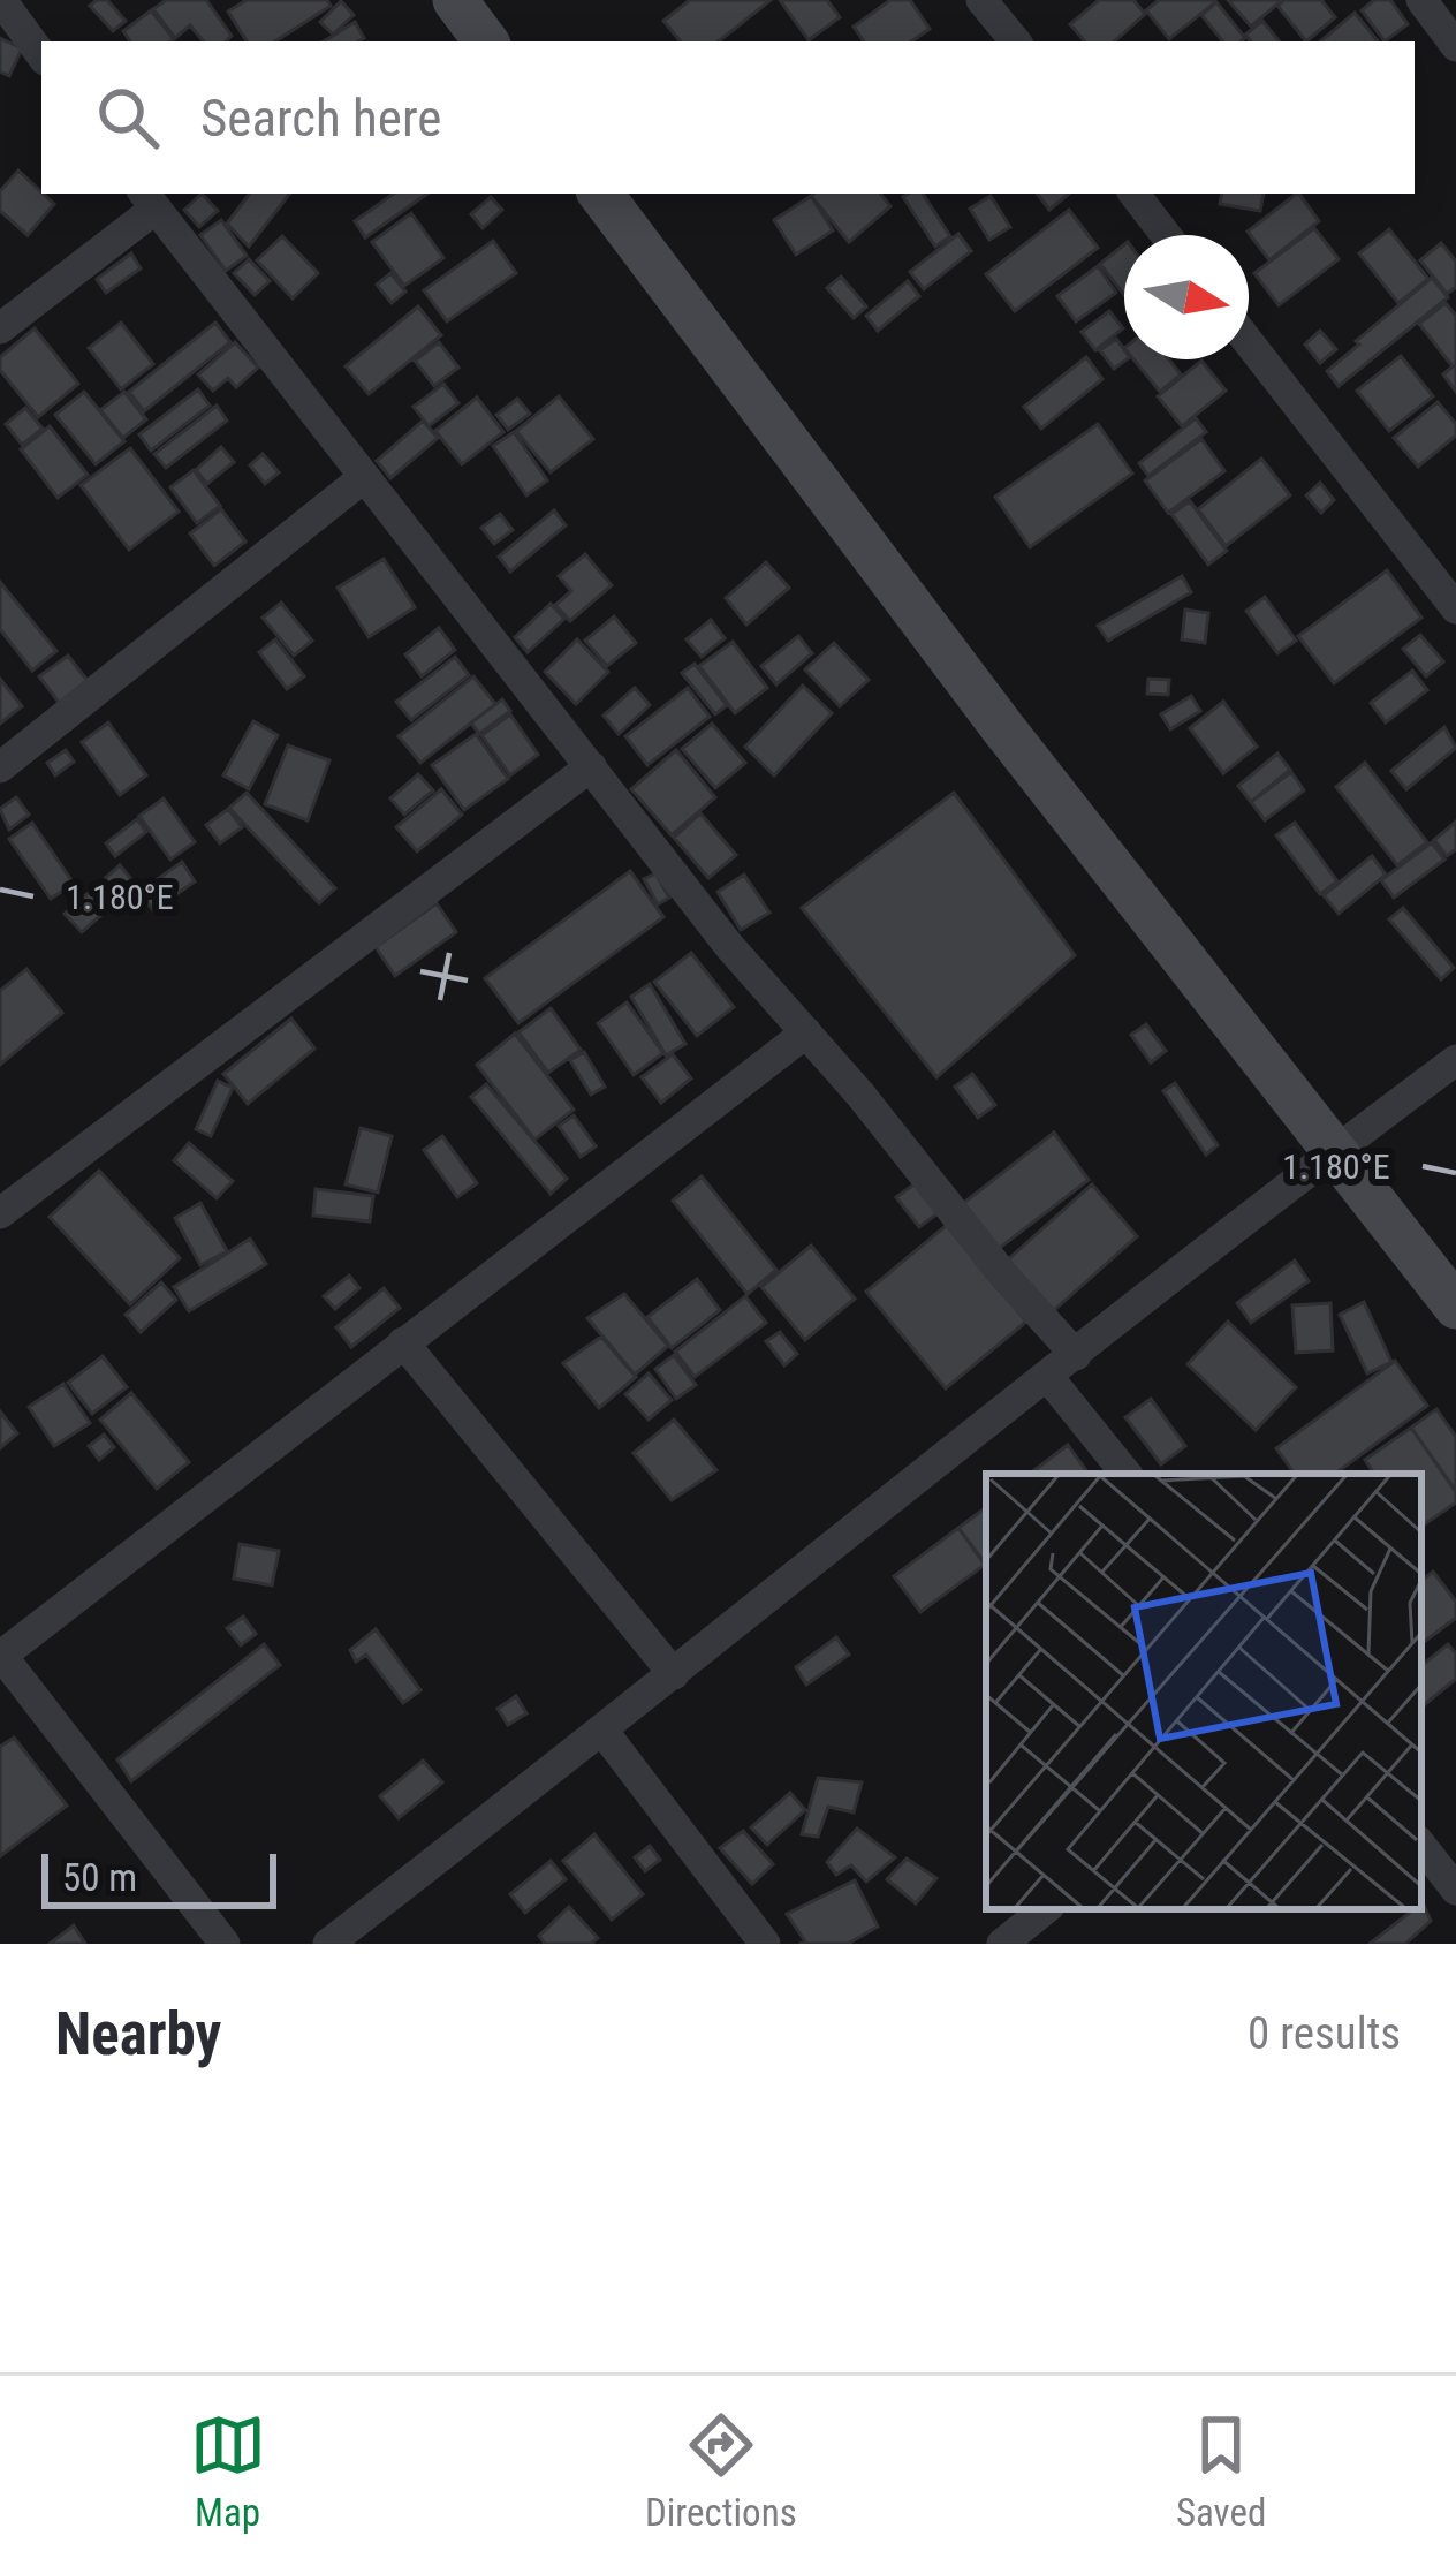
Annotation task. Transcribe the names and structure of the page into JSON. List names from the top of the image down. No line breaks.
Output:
{"scale_bar":"50 m","north":"right","page":{"search":"Search here","scale":"50 m","heading":["Nearby","0 results"],"nav":["Map","Directions","Saved"]},"coordinates":["1.180°E"]}
